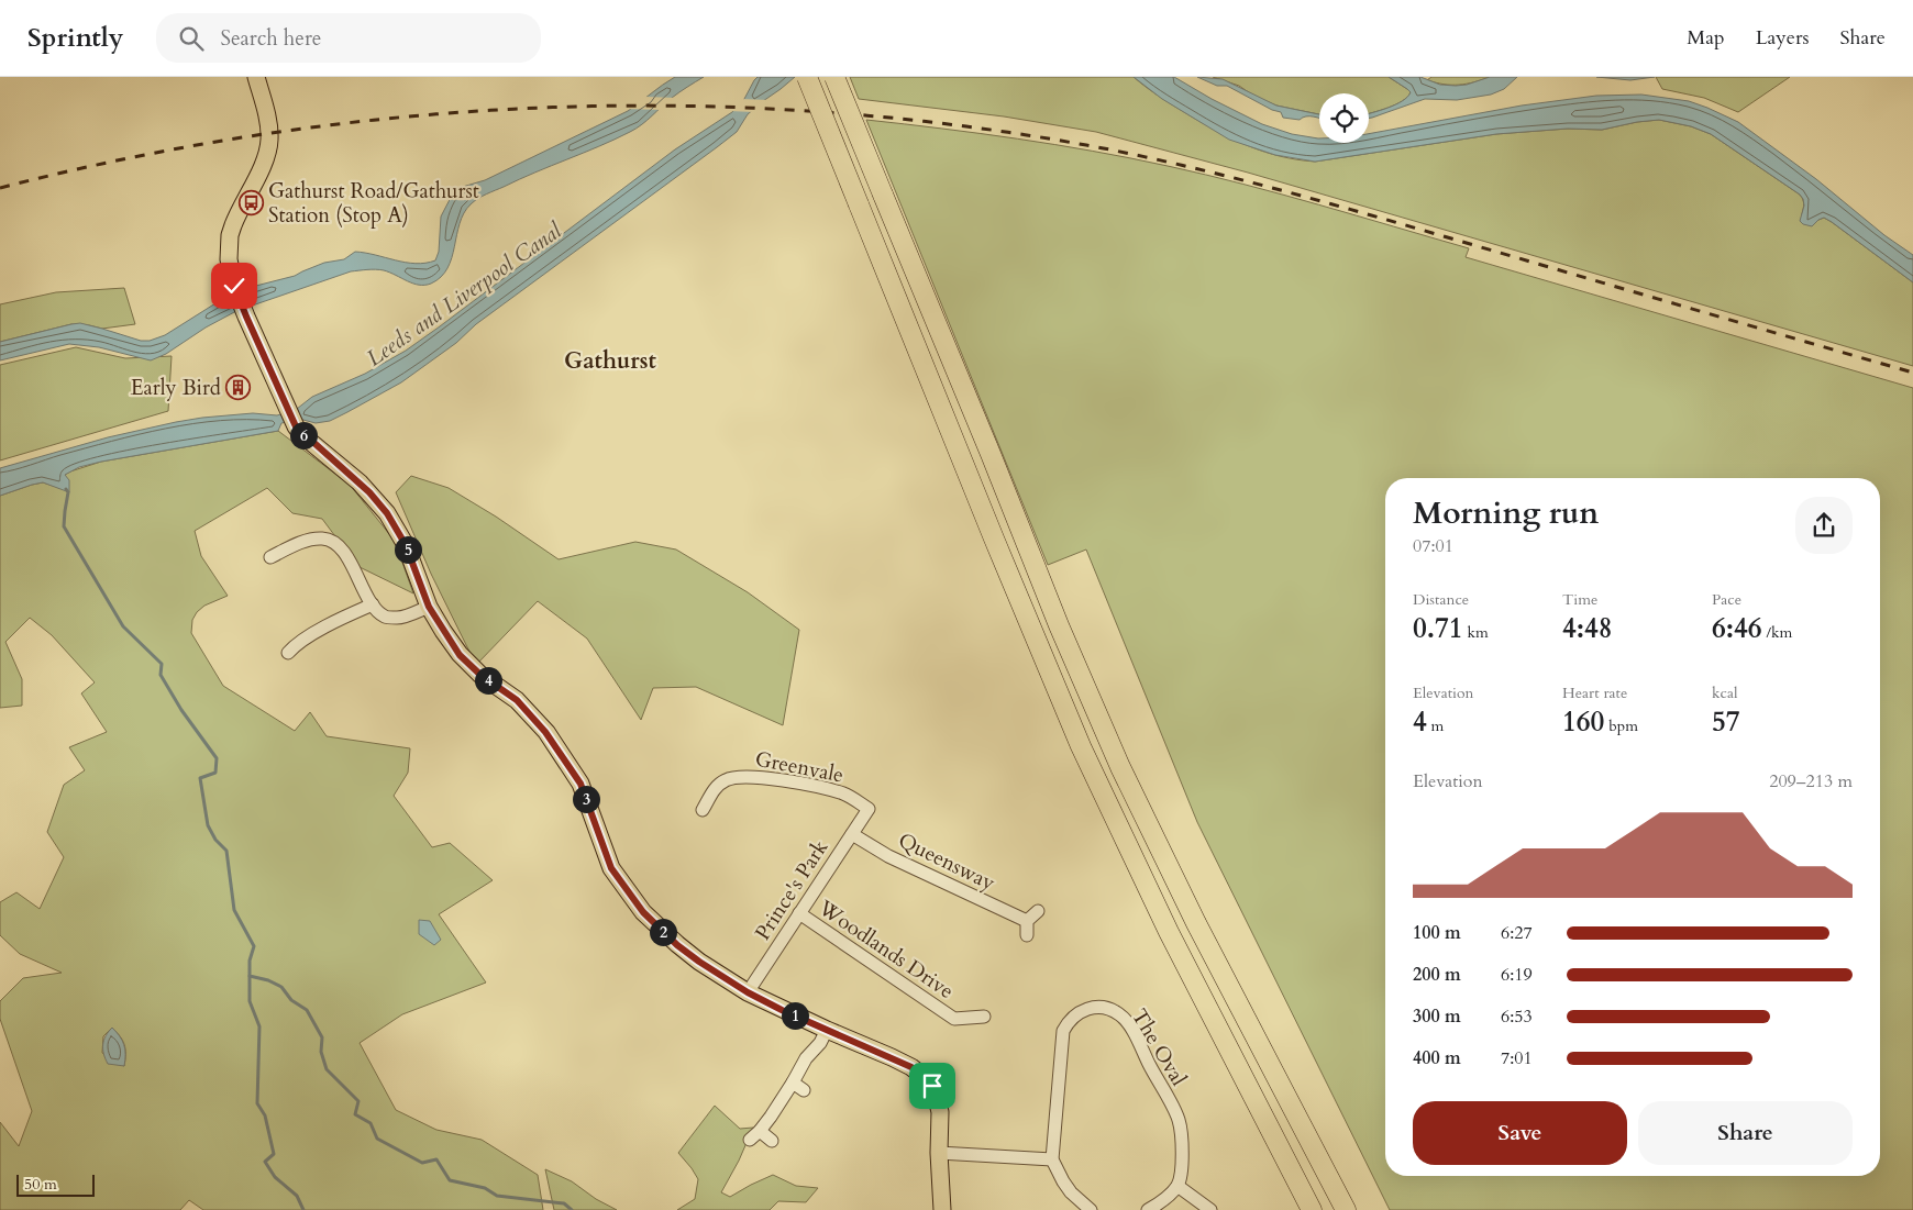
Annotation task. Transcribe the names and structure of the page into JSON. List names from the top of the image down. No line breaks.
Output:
{"streets":{"street":["Greenvale","Queensway","Prince's Park","Woodlands Drive","The Oval"]},"crossings":[["Greenvale","Prince's Park"],["Queensway","Prince's Park"],["Prince's Park","Woodlands Drive"]],"districts":["Gathurst"],"water":["Leeds and Liverpool Canal"],"places":{"bus stop":["Gathurst Road/Gathurst Station (Stop A)"],"building":["Early Bird"]},"scale_bar":"50 m","page":{"header":"Sprintly","search":"Search here","nav":["Map","Layers","Share"],"pins":["6","5","4","3","2","1"],"heading":["Morning run","07:01"],"stats":[["Distance","0.71 km"],["Time","4:48"],["Pace","6:46 /km"],["Elevation","4 m"],["Heart rate","160 bpm"],["kcal","57"]],"chart":["Elevation","209–213 m"],"list":[{"name":"100 m","note":"6:27"},{"name":"200 m","note":"6:19"},{"name":"300 m","note":"6:53"},{"name":"400 m","note":"7:01"}],"buttons":["Save","Share"],"scale":"50 m"}}
